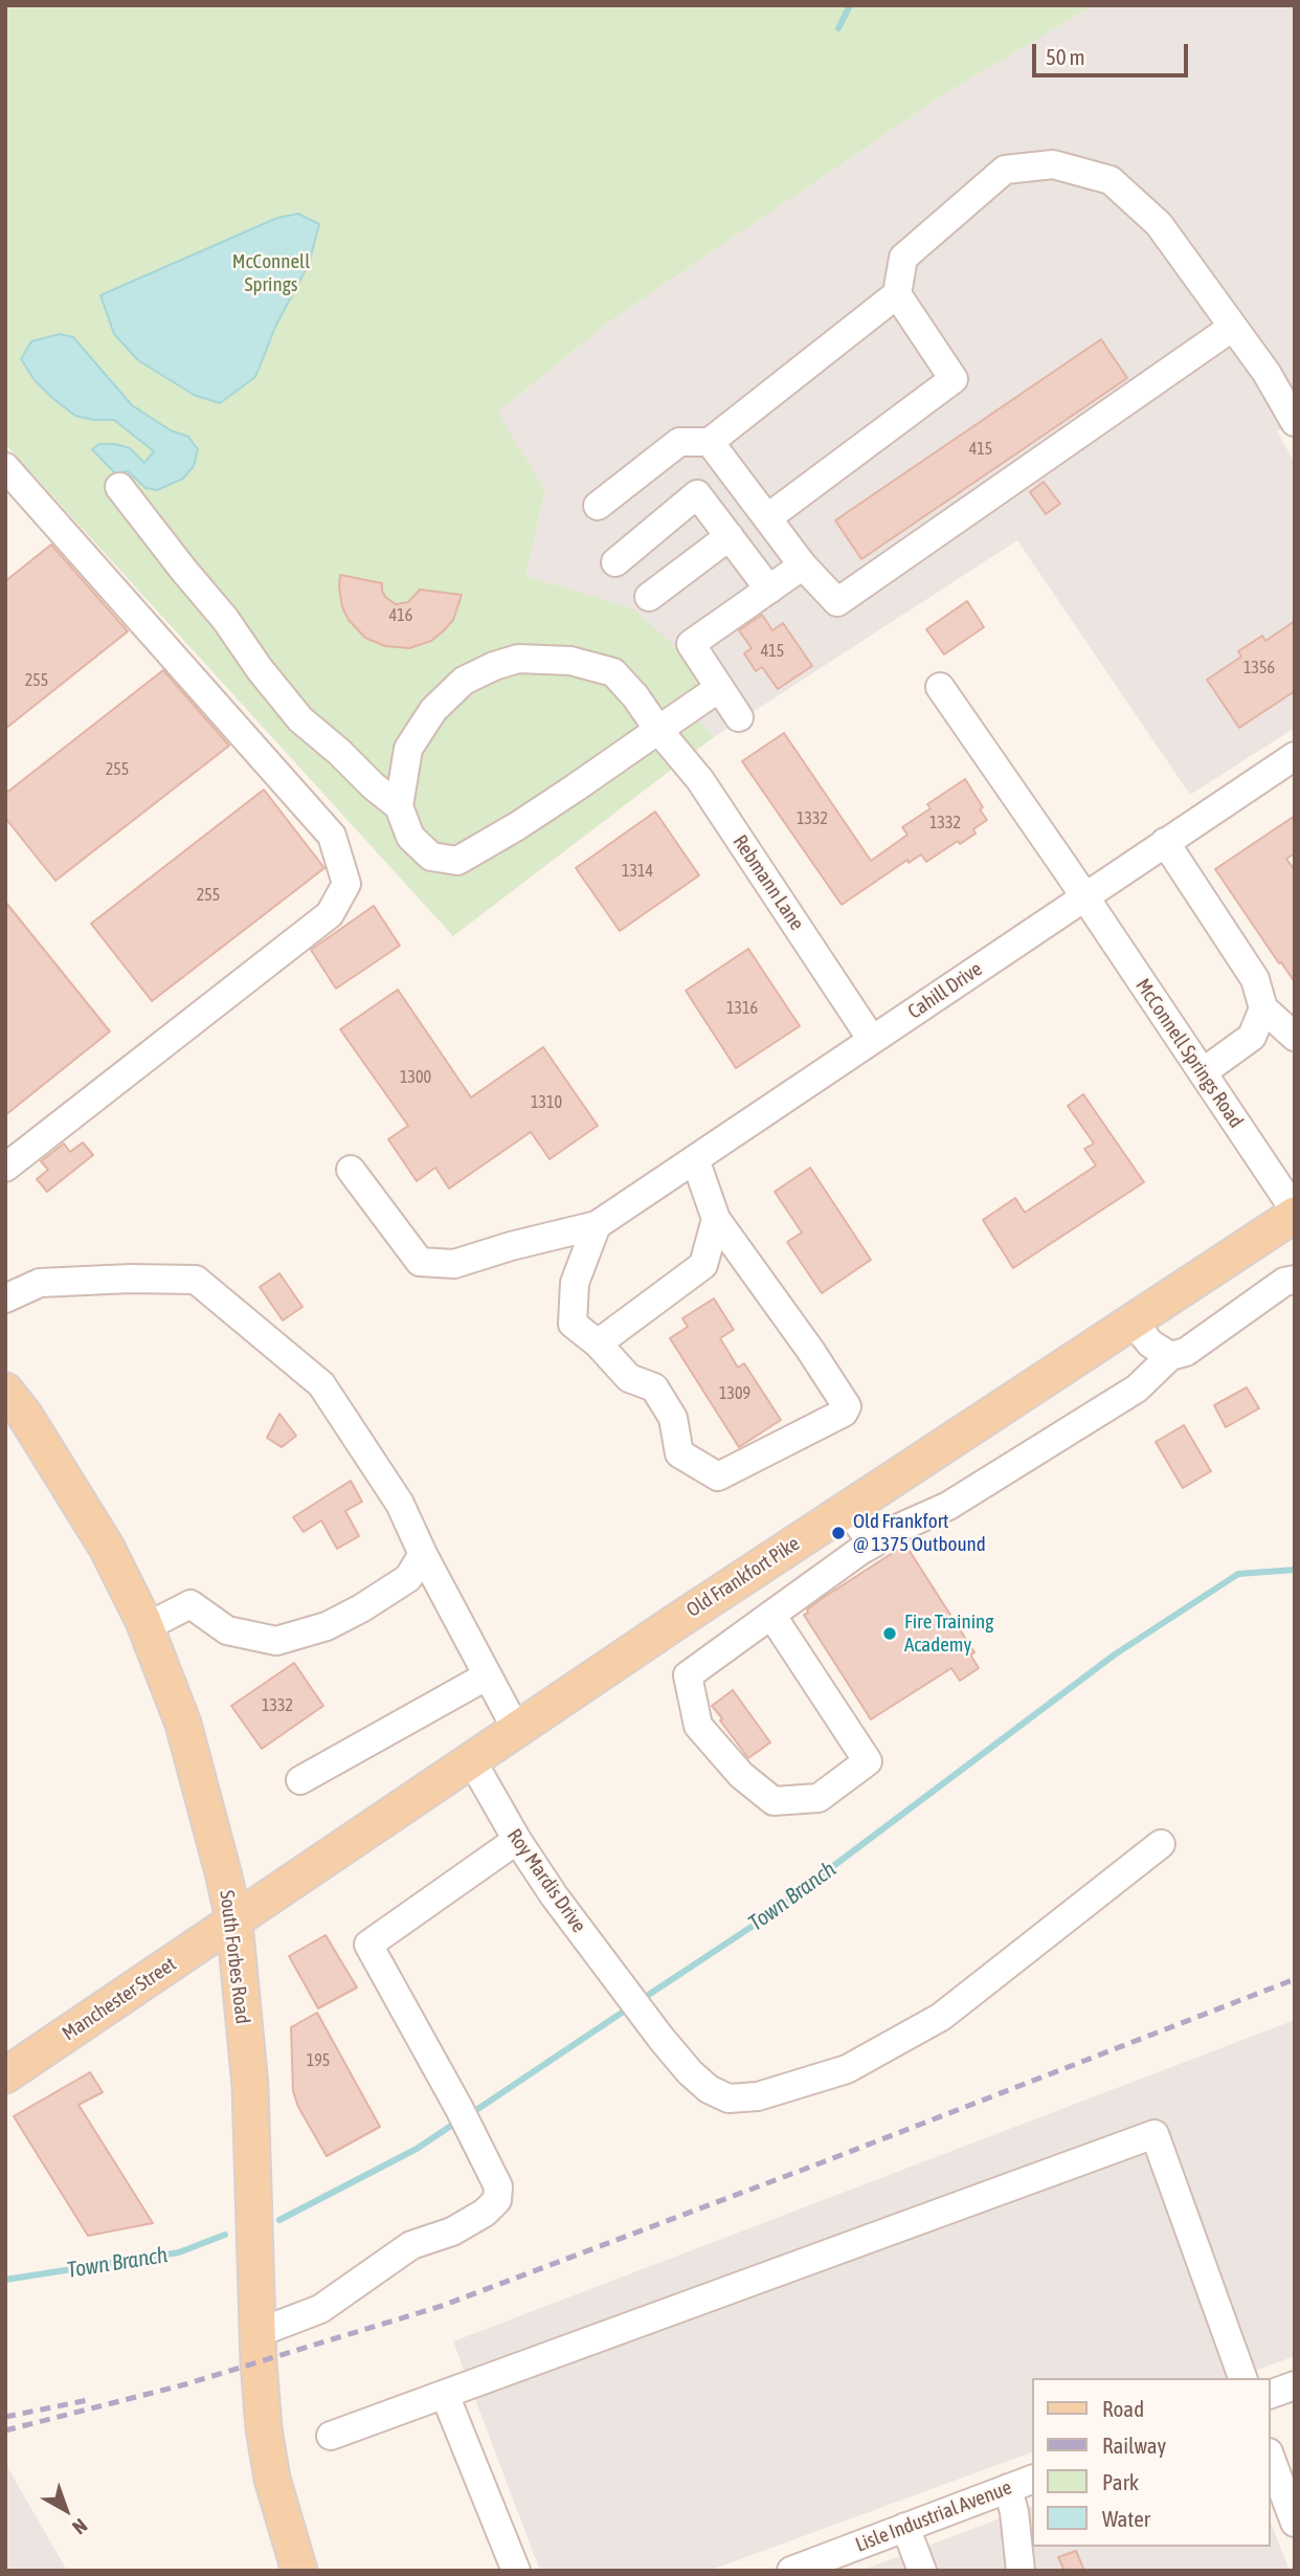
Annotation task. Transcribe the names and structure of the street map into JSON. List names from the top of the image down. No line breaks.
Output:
{"streets":{"main road":["Old Frankfort Pike","South Forbes Road","Manchester Street"],"street":["Rebmann Lane","Cahill Drive","McConnell Springs Road","Roy Mardis Drive","Lisle Industrial Avenue"]},"crossings":[["Rebmann Lane","Cahill Drive"],["Cahill Drive","McConnell Springs Road"],["McConnell Springs Road","Old Frankfort Pike"],["Old Frankfort Pike","Roy Mardis Drive"],["Old Frankfort Pike","South Forbes Road"],["Old Frankfort Pike","Manchester Street"],["South Forbes Road","Manchester Street"]],"water":["Town Branch"],"parks":["McConnell Springs"],"places":["Old Frankfort @ 1375 Outbound","Fire Training Academy"],"house_numbers":["415","416","415","1356","255","255","1332","1332","1314","255","1316","1300","1310","1309","1332","195"],"legend":["Road","Railway","Park","Water"],"scale_bar":"50 m","north":"bottom right"}
